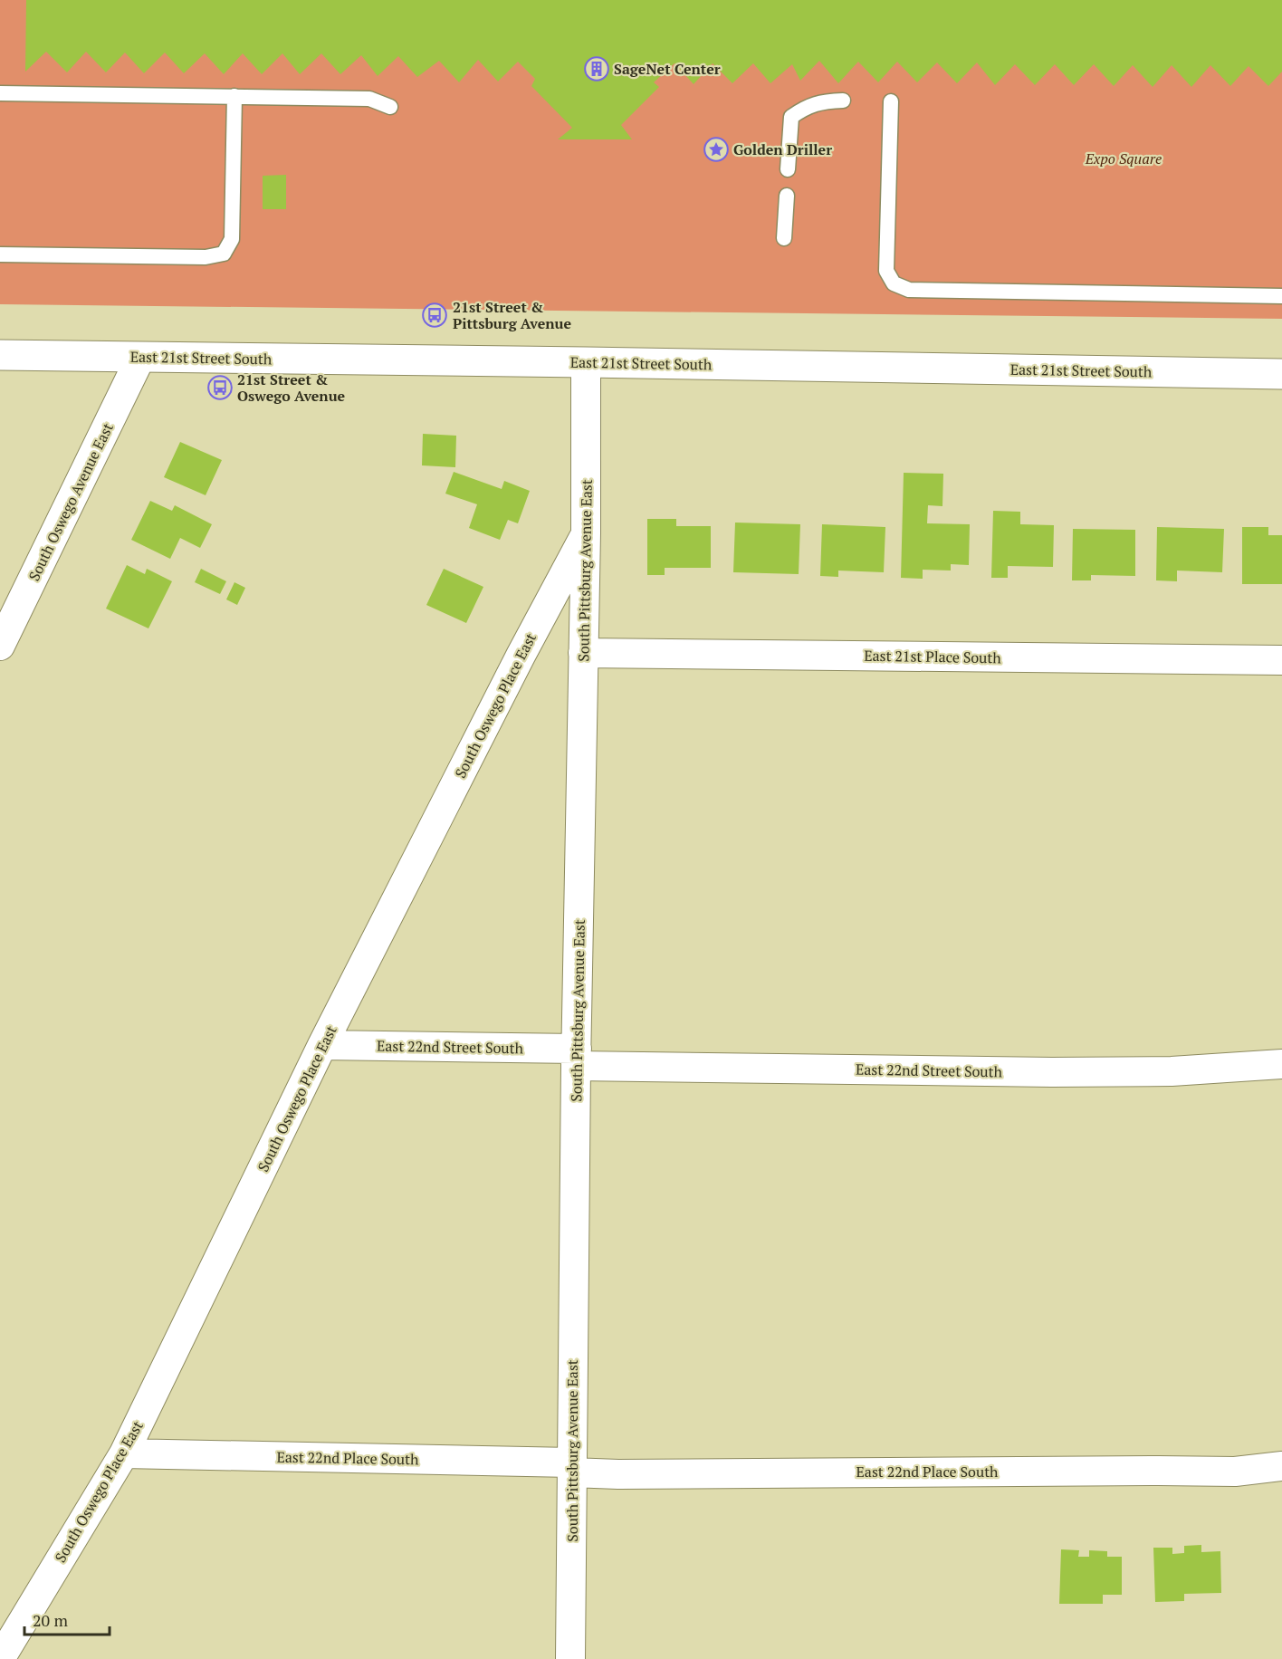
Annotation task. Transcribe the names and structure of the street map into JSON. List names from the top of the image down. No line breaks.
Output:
{"streets":{"main road":["East 21st Street South"],"street":["South Oswego Avenue East","South Pittsburg Avenue East","East 21st Place South","South Oswego Place East","East 22nd Street South","East 22nd Place South"]},"crossings":[["East 21st Street South","South Oswego Avenue East"],["East 21st Street South","South Pittsburg Avenue East"],["South Pittsburg Avenue East","East 21st Place South"],["South Pittsburg Avenue East","South Oswego Place East"],["South Pittsburg Avenue East","East 22nd Street South"],["South Pittsburg Avenue East","East 22nd Place South"],["South Oswego Place East","East 22nd Street South"],["South Oswego Place East","East 22nd Place South"]],"parks":["Expo Square"],"places":{"building":["SageNet Center"],"place":["Golden Driller"],"bus stop":["21st Street & Pittsburg Avenue","21st Street & Oswego Avenue"]},"scale_bar":"20 m"}
